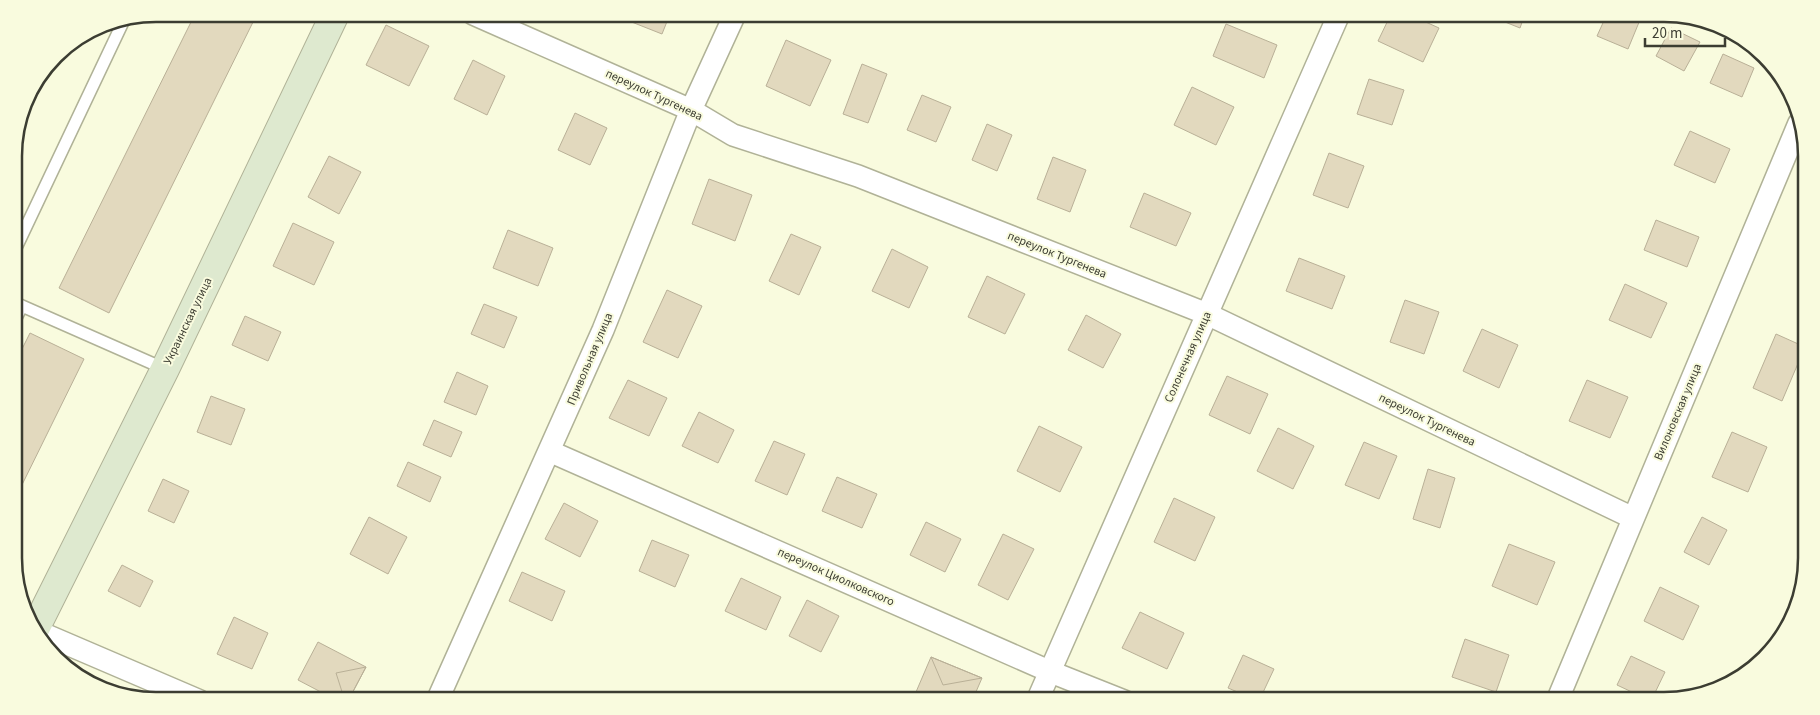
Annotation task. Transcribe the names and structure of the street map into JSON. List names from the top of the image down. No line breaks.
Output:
{"streets":{"main road":["Украинская улица"],"street":["переулок Тургенева","Солонечная улица","Привольная улица","Вилоновская улица","переулок Циолковского"]},"crossings":[["переулок Тургенева","Солонечная улица"],["переулок Тургенева","Привольная улица"],["переулок Тургенева","Вилоновская улица"],["Солонечная улица","переулок Циолковского"],["Привольная улица","переулок Циолковского"]],"scale_bar":"20 m"}
